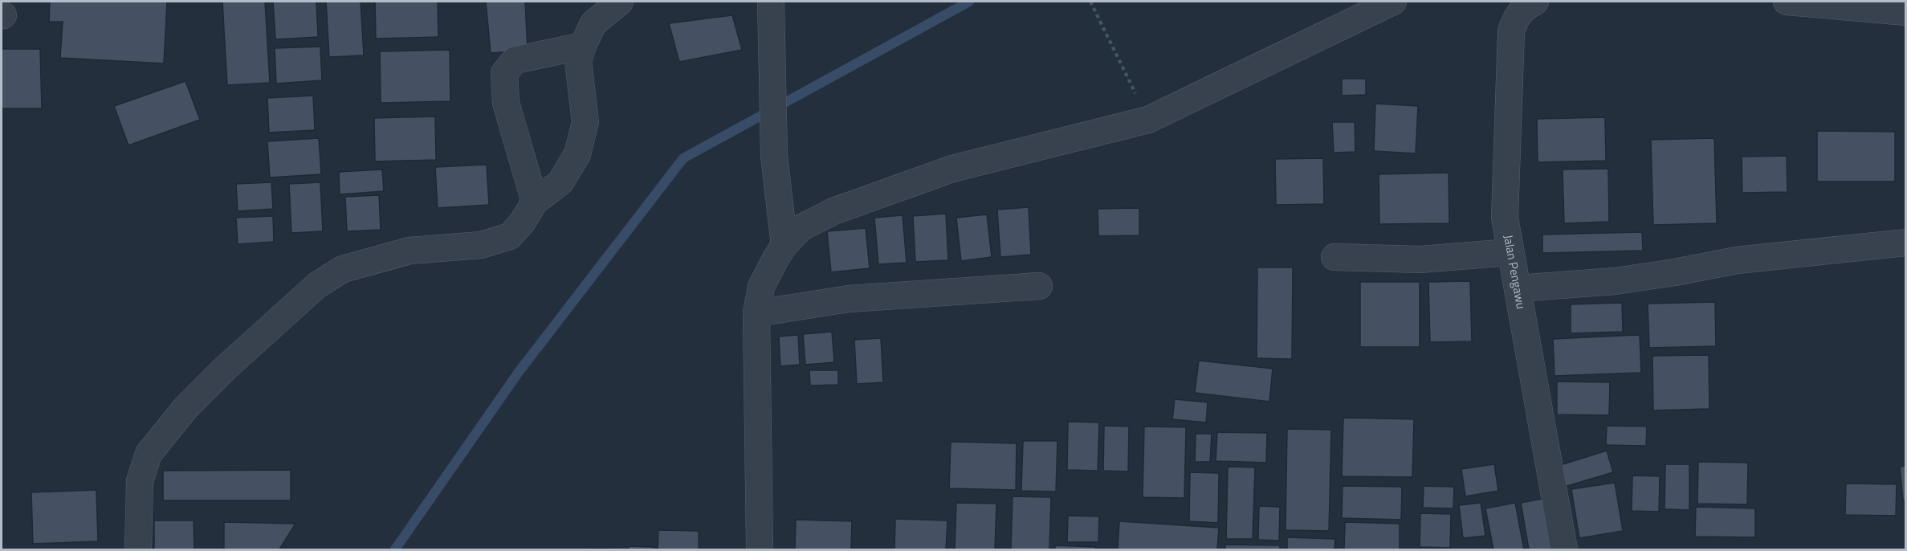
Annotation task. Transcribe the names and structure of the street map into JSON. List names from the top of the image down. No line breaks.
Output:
{"streets":{"street":["Jalan Pengawu"]}}
